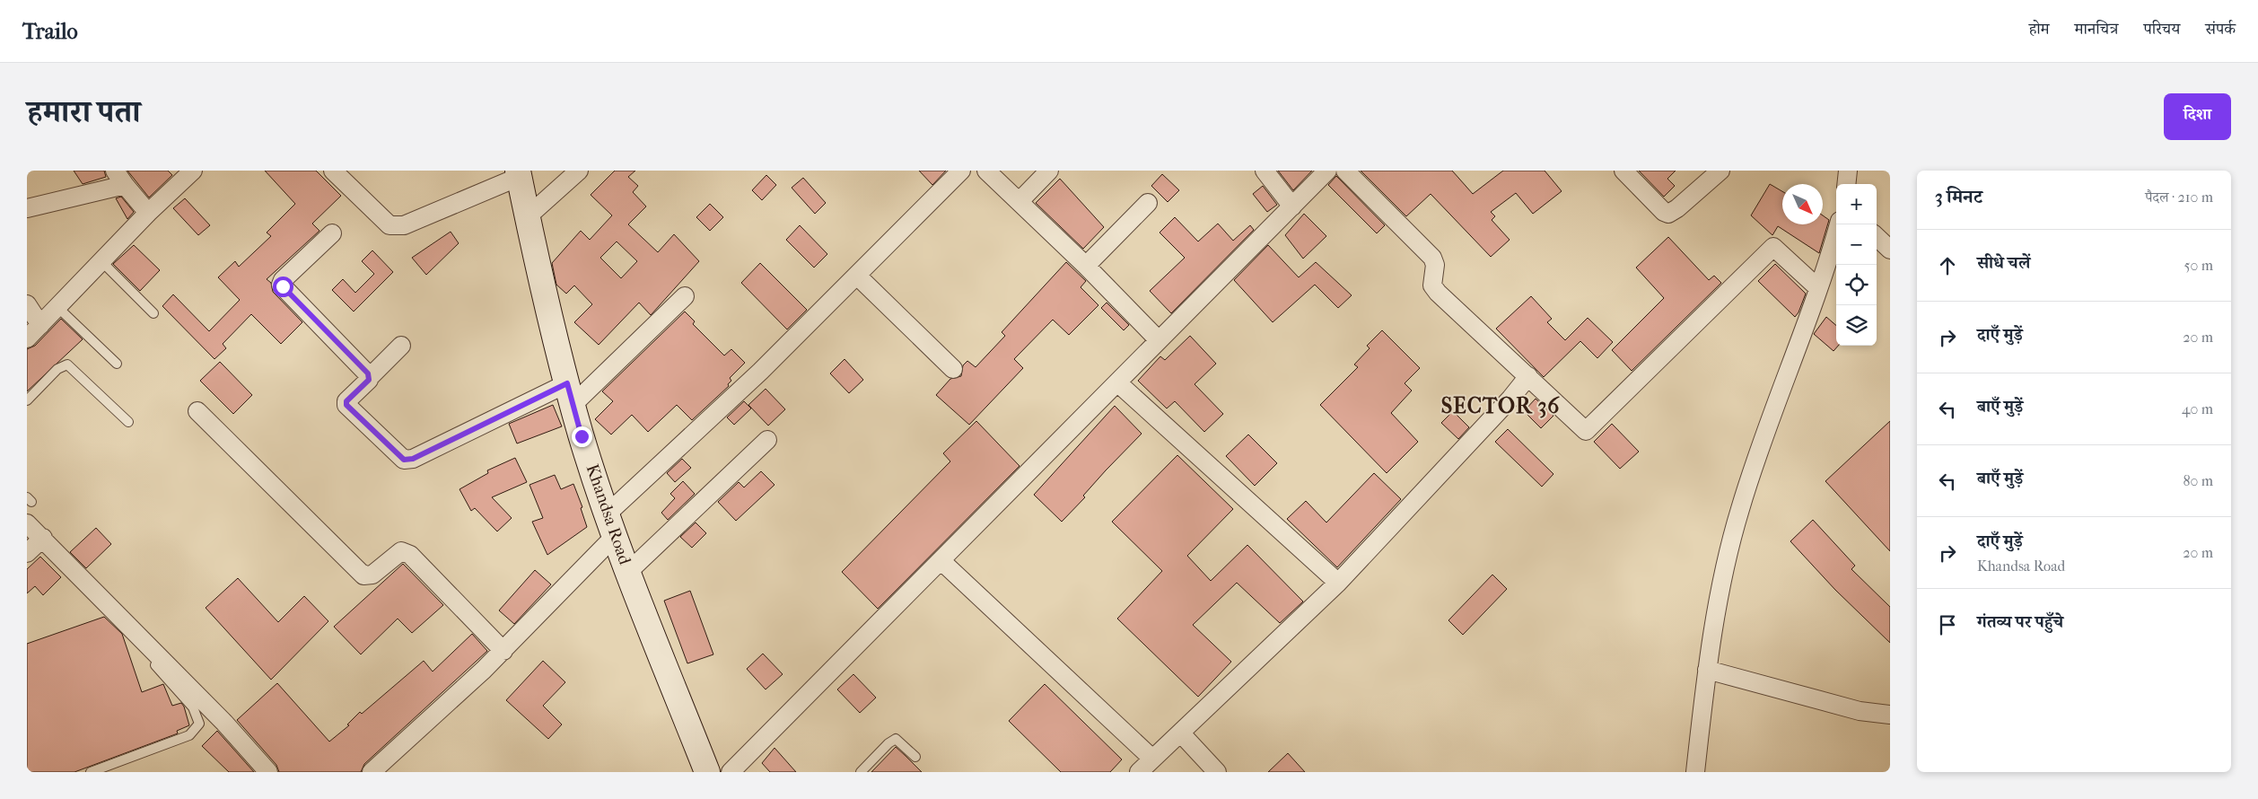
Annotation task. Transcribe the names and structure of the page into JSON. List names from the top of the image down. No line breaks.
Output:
{"streets":{"street":["Khandsa Road"]},"districts":["SECTOR 36"],"north":"bottom right","page":{"header":"Trailo","nav":["होम","मानचित्र","परिचय","संपर्क"],"title":"हमारा पता","buttons":"दिशा","heading":["3 मिनट","पैदल · 210 m"],"map_buttons":["+","−"],"list":[["सीधे चलें","50 m"],["दाएँ मुड़ें","20 m"],["बाएँ मुड़ें","40 m"],["बाएँ मुड़ें","80 m"],["दाएँ मुड़ें","Khandsa Road","20 m"],"गंतव्य पर पहुँचे"]}}
